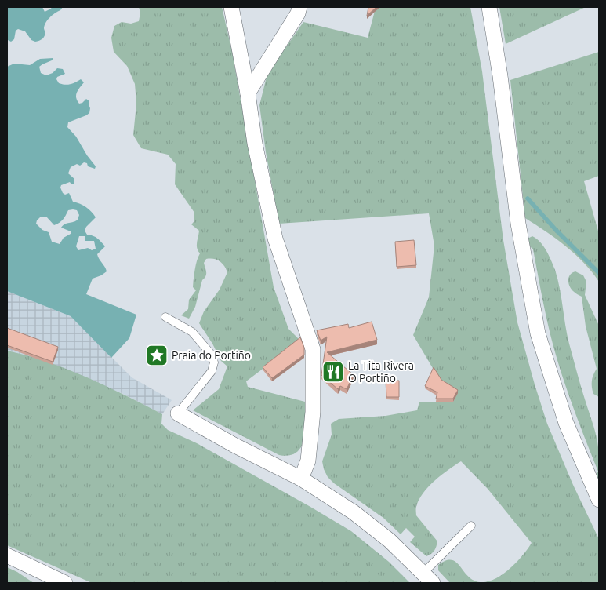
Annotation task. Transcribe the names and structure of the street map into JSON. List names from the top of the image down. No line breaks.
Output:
{"places":{"place":["Praia do Portiño"],"restaurant":["La Tita Rivera O Portiño"]}}
